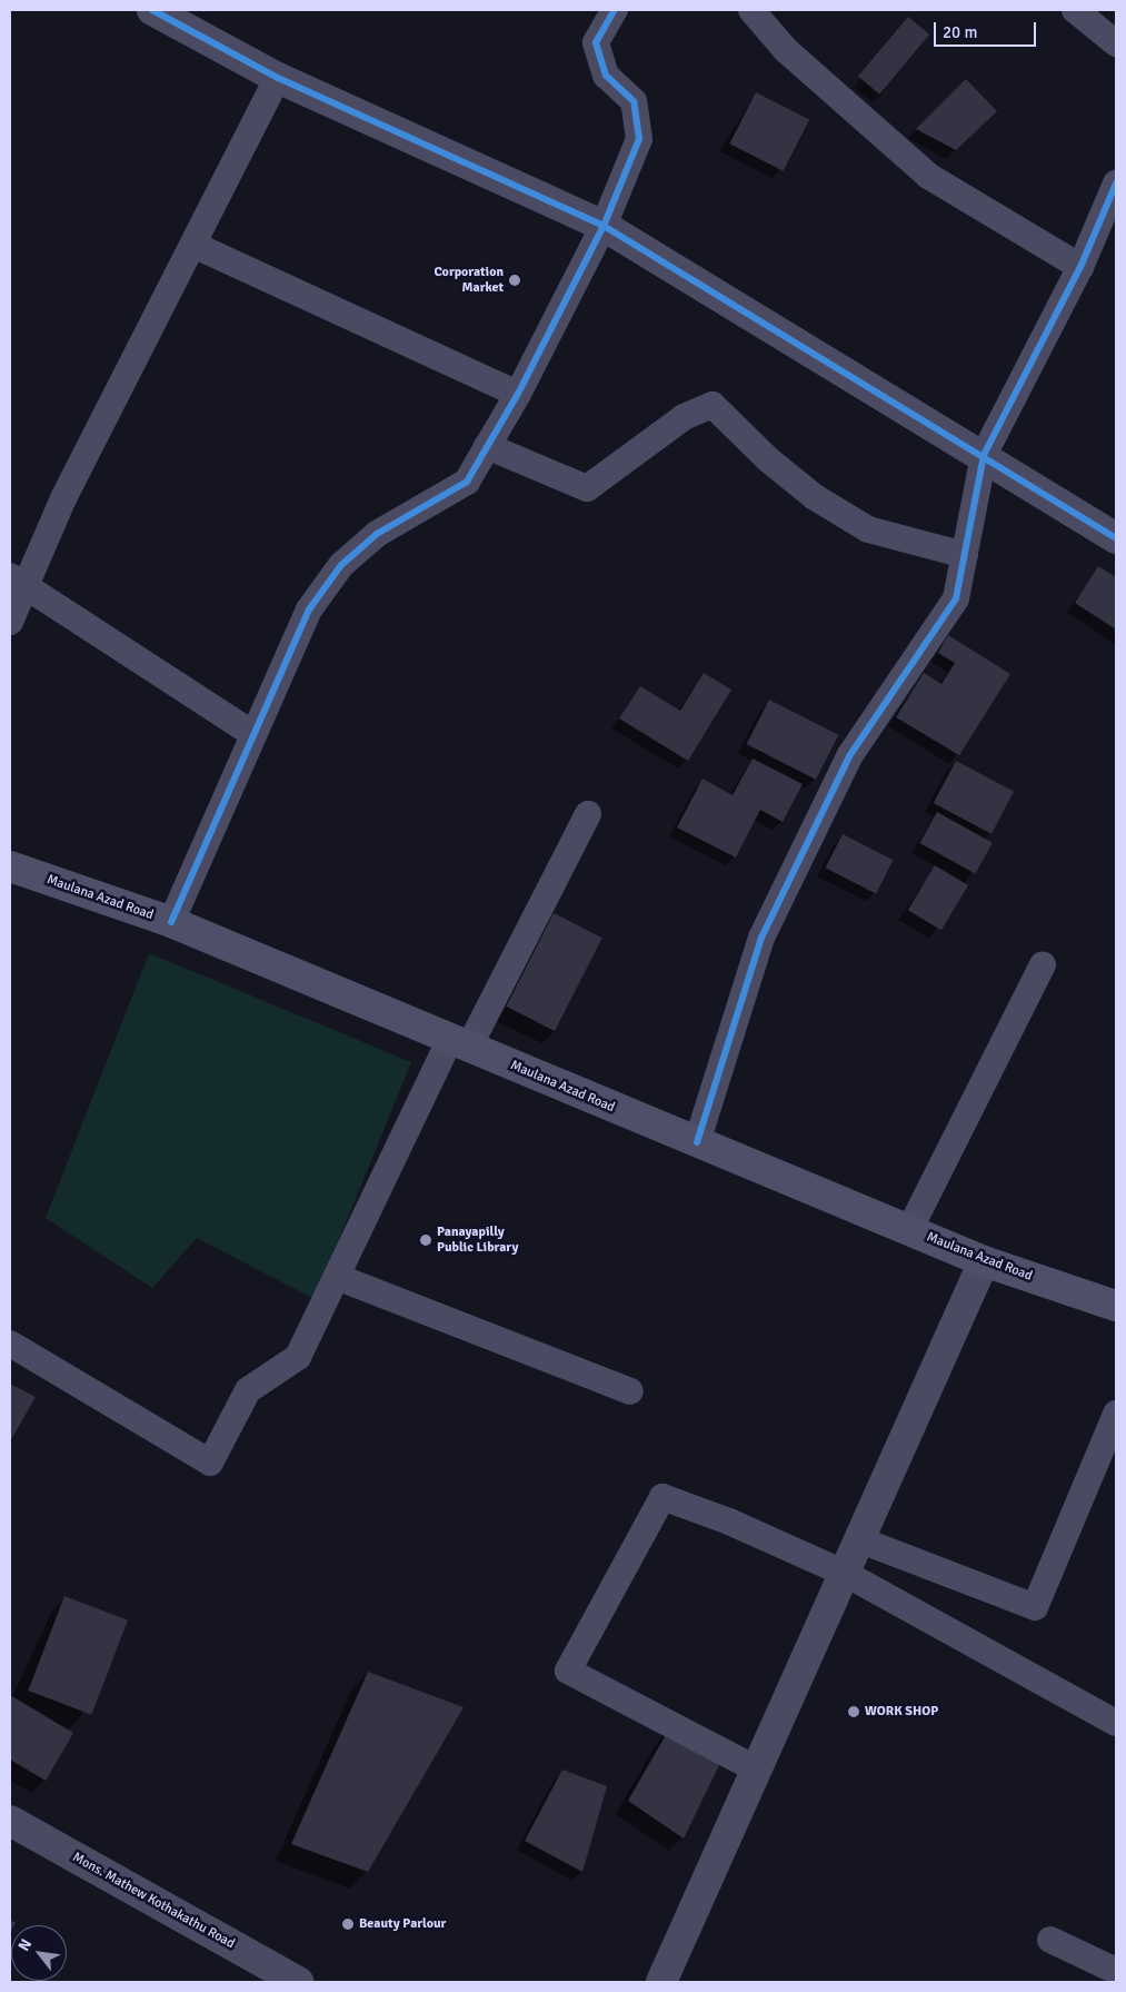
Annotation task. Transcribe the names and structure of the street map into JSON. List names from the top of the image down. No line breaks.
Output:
{"streets":{"main road":["Maulana Azad Road"],"street":["Mons. Mathew Kothakathu Road"]},"places":["Corporation Market","Panayapilly Public Library","WORK SHOP","Beauty Parlour"],"scale_bar":"20 m","north":"top left"}
